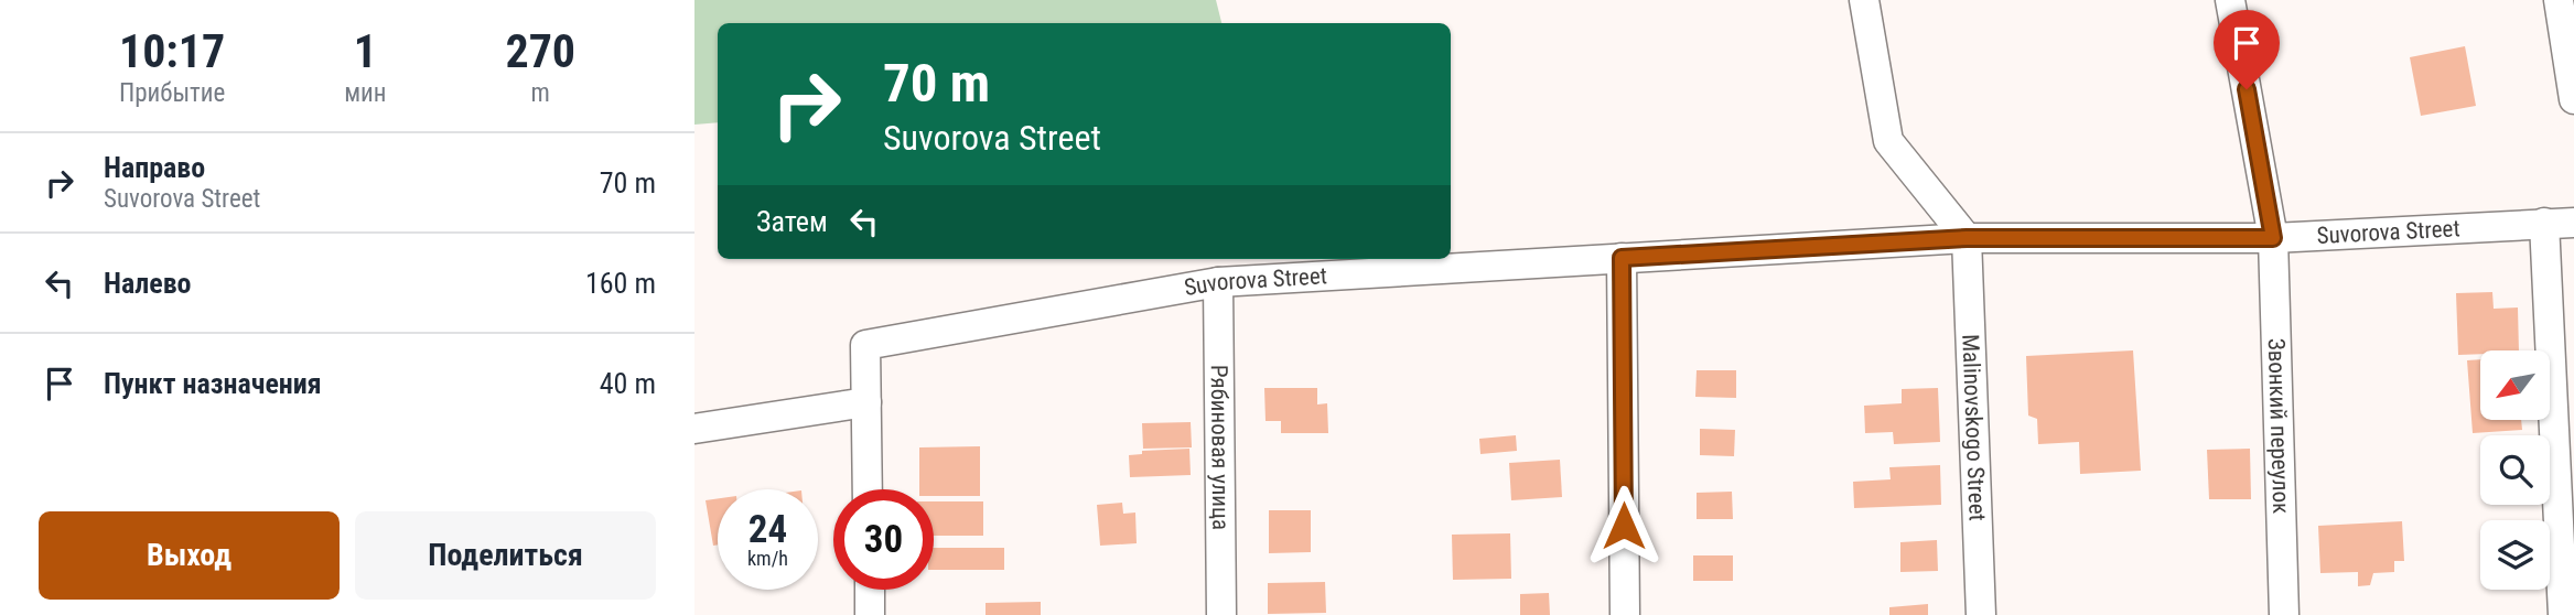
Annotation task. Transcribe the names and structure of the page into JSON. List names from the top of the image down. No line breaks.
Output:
{"streets":{"street":["Suvorova Street","Malinovskogo Street","Звонкий переулок","Рябиновая улица"]},"crossings":[["Suvorova Street","Malinovskogo Street"],["Suvorova Street","Звонкий переулок"],["Suvorova Street","Рябиновая улица"]],"north":"bottom left","page":{"eta":["10:17","Прибытие","1","мин","270","m"],"turn":["70 m","Suvorova Street"],"list":[{"name":"Направо","note":"Suvorova Street","value":"70 m"},{"name":"Налево","value":"160 m"},{"name":"Пункт назначения","value":"40 m"}],"then":"Затем","speed":"24 km/h","limit":"30","buttons":["Выход","Поделиться"]}}
